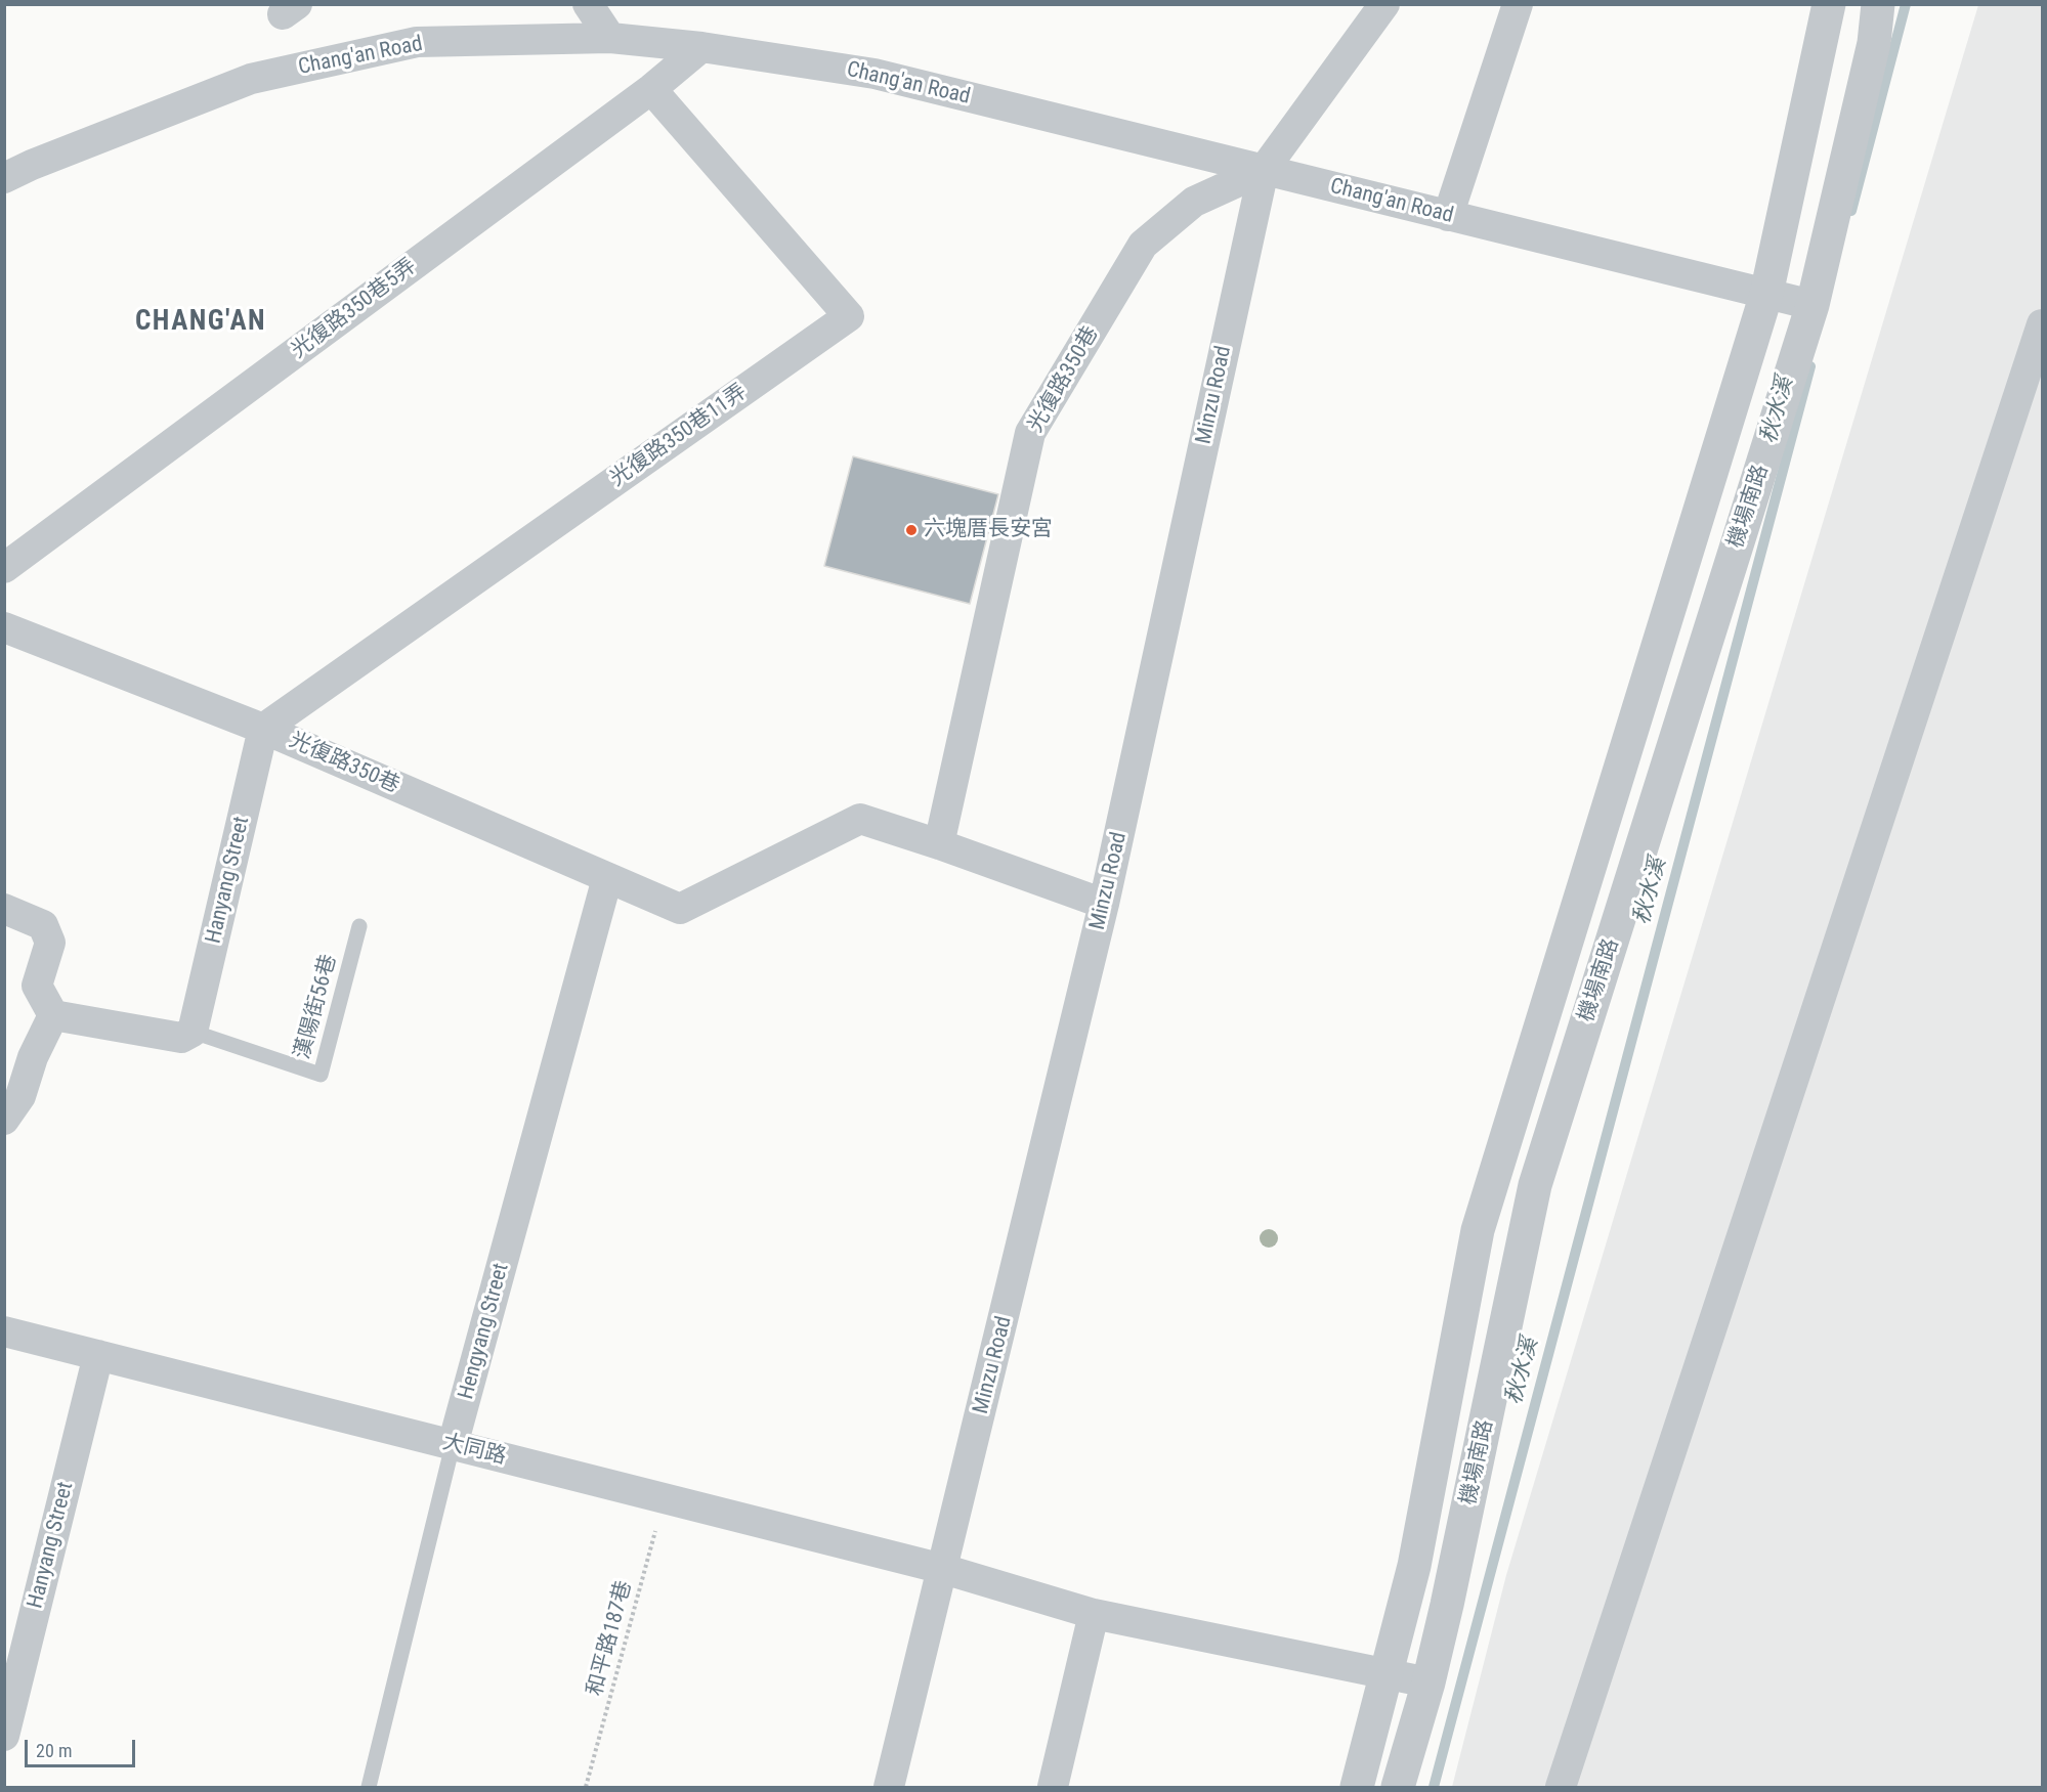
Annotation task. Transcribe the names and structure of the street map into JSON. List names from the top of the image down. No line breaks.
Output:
{"streets":{"street":["Chang'an Road","光復路350巷5弄","光復路350巷","Minzu Road","光復路350巷11弄","機場南路","Hanyang Street","Hengyang Street","大同路"],"lane":["漢陽街56巷"],"path":["和平路187巷"]},"crossings":[["Chang'an Road","光復路350巷5弄"],["Chang'an Road","光復路350巷"],["Chang'an Road","Minzu Road"],["Chang'an Road","機場南路"],["光復路350巷5弄","光復路350巷11弄"],["光復路350巷","Minzu Road"],["光復路350巷","光復路350巷11弄"],["光復路350巷","Hanyang Street"],["光復路350巷","Hengyang Street"],["Minzu Road","大同路"],["光復路350巷11弄","Hanyang Street"],["機場南路","大同路"],["Hanyang Street","漢陽街56巷"],["Hanyang Street","大同路"],["Hengyang Street","大同路"],["大同路","和平路187巷"]],"districts":["CHANG'AN"],"water":["秋水溪"],"places":["六塊厝長安宮"],"scale_bar":"20 m"}
